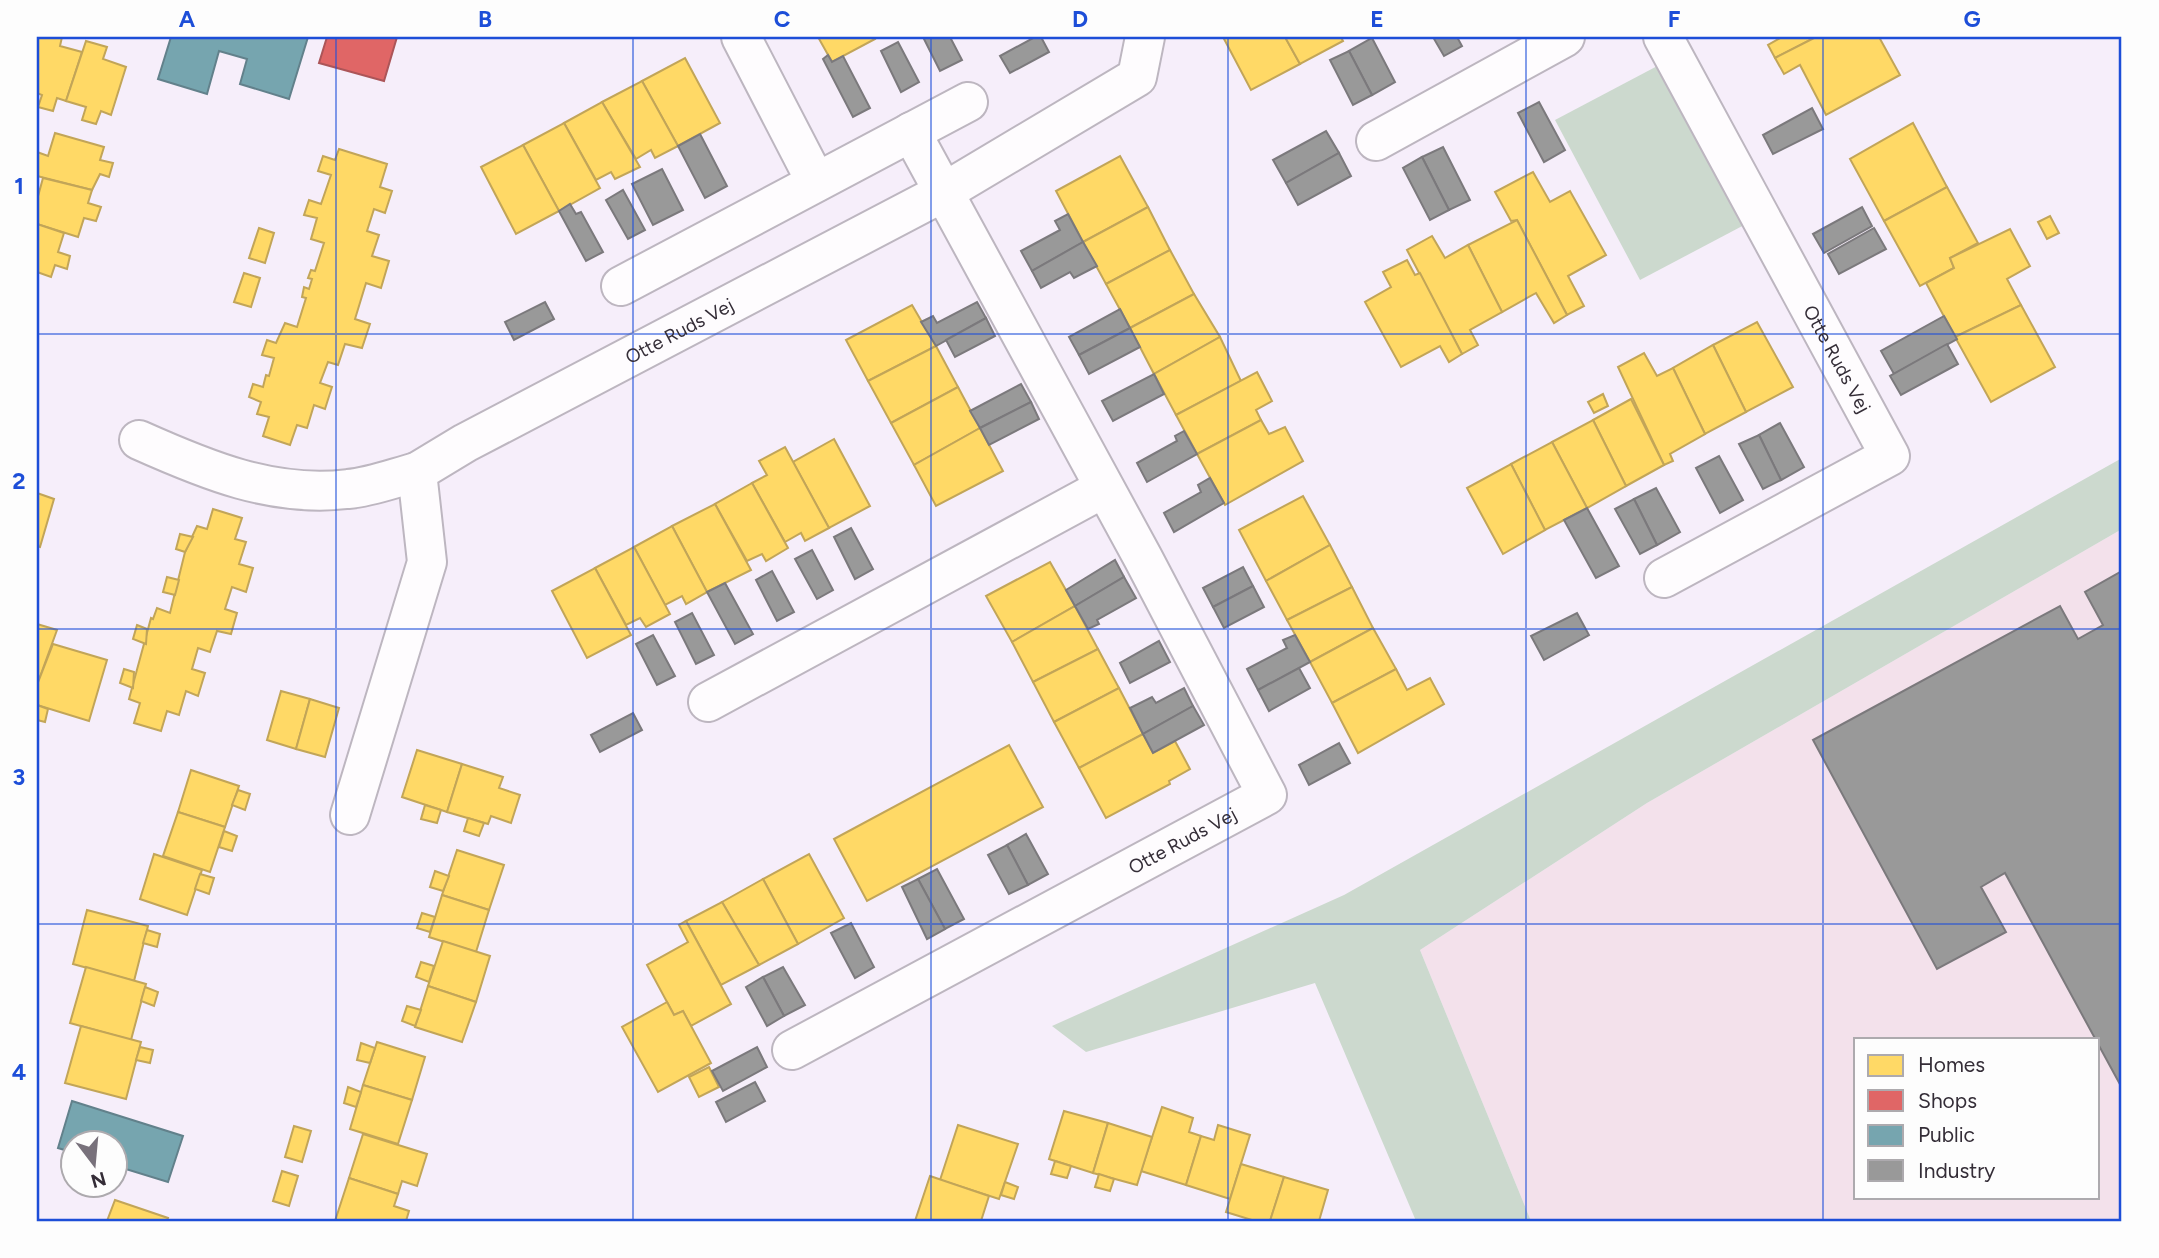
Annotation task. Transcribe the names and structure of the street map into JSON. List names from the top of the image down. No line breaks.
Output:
{"streets":{"street":["Otte Ruds Vej"]},"legend":["Homes","Shops","Public","Industry"],"north":"bottom","grid":{"columns":["A","B","C","D","E","F","G"],"rows":["1","2","3","4"]}}
